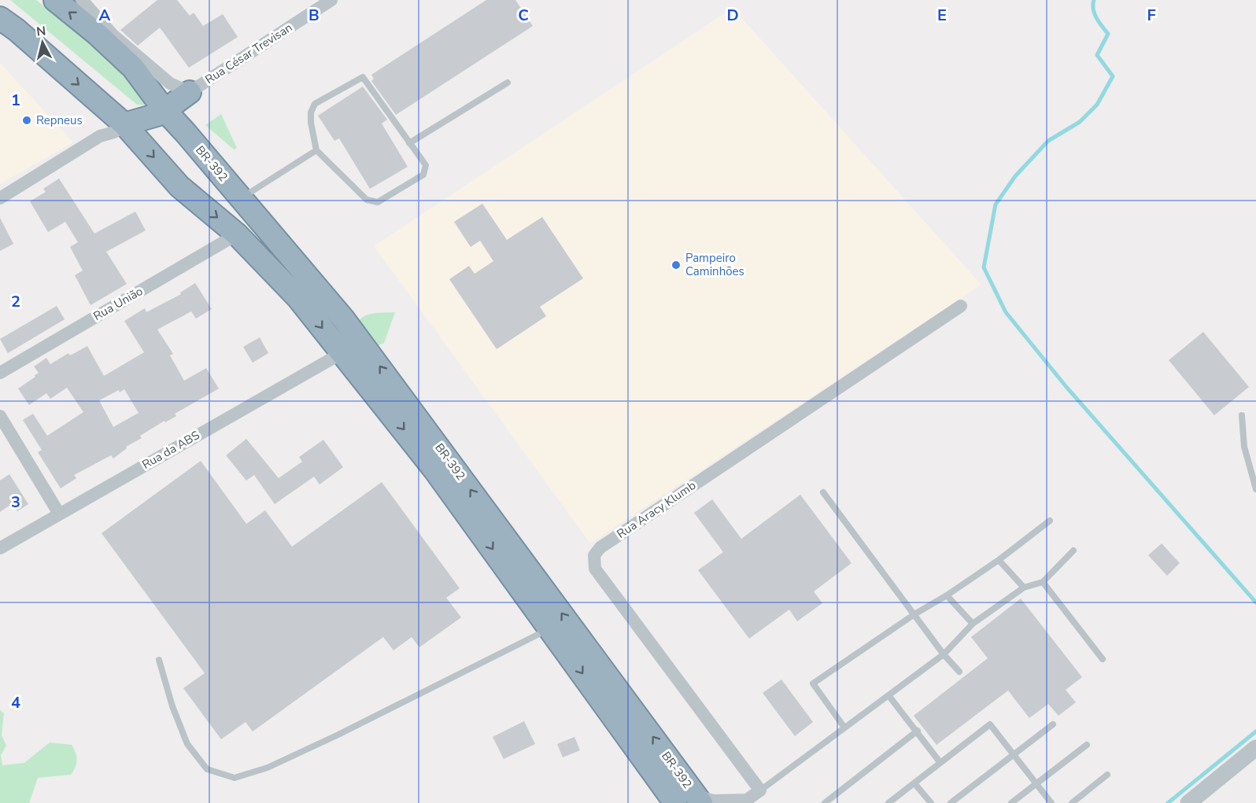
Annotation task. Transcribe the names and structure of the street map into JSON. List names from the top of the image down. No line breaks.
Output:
{"streets":{"highway":["BR-392"],"street":["Rua César Trevisan","Rua União","Rua da ABS","Rua Aracy Klumb"]},"crossings":[["Rua César Trevisan","BR-392"],["BR-392","Rua União"],["BR-392","Rua da ABS"]],"places":["Repneus","Pampeiro Caminhões"],"north":"top","grid":{"columns":["A","B","C","D","E","F"],"rows":["1","2","3","4"]}}
